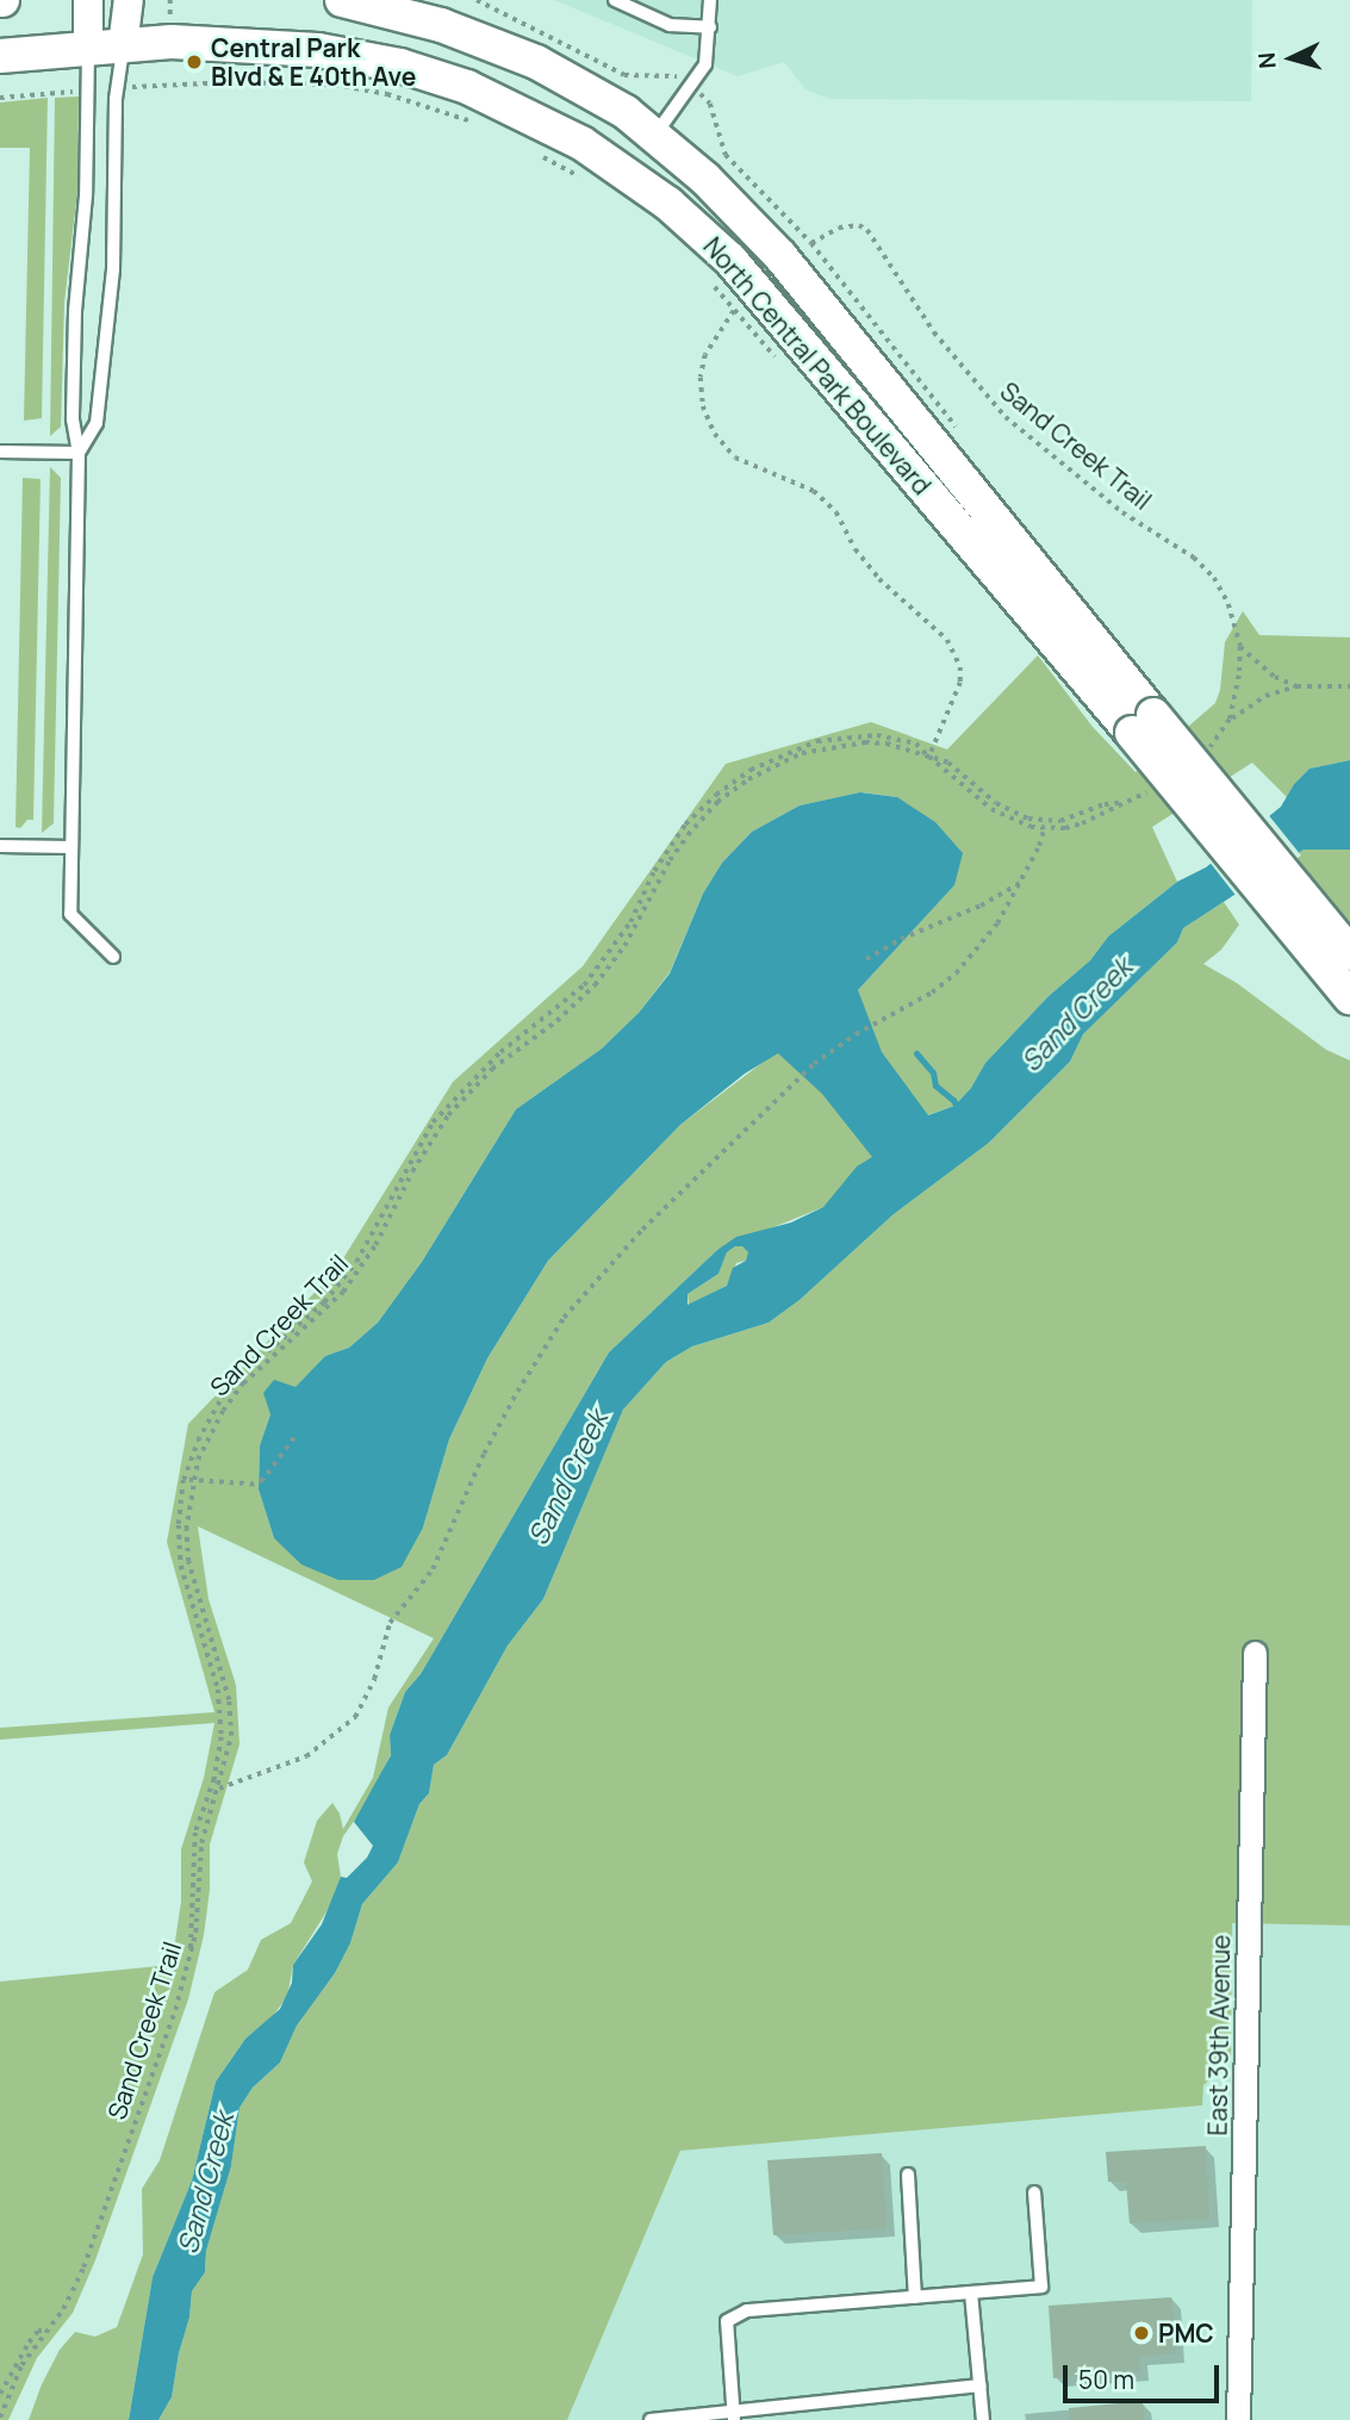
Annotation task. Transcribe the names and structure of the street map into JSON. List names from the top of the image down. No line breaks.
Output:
{"streets":{"main road":["North Central Park Boulevard"],"street":["East 39th Avenue"],"path":["Sand Creek Trail"]},"water":["Sand Creek"],"places":["Central Park Blvd & E 40th Ave","PMC"],"scale_bar":"50 m","north":"left"}
